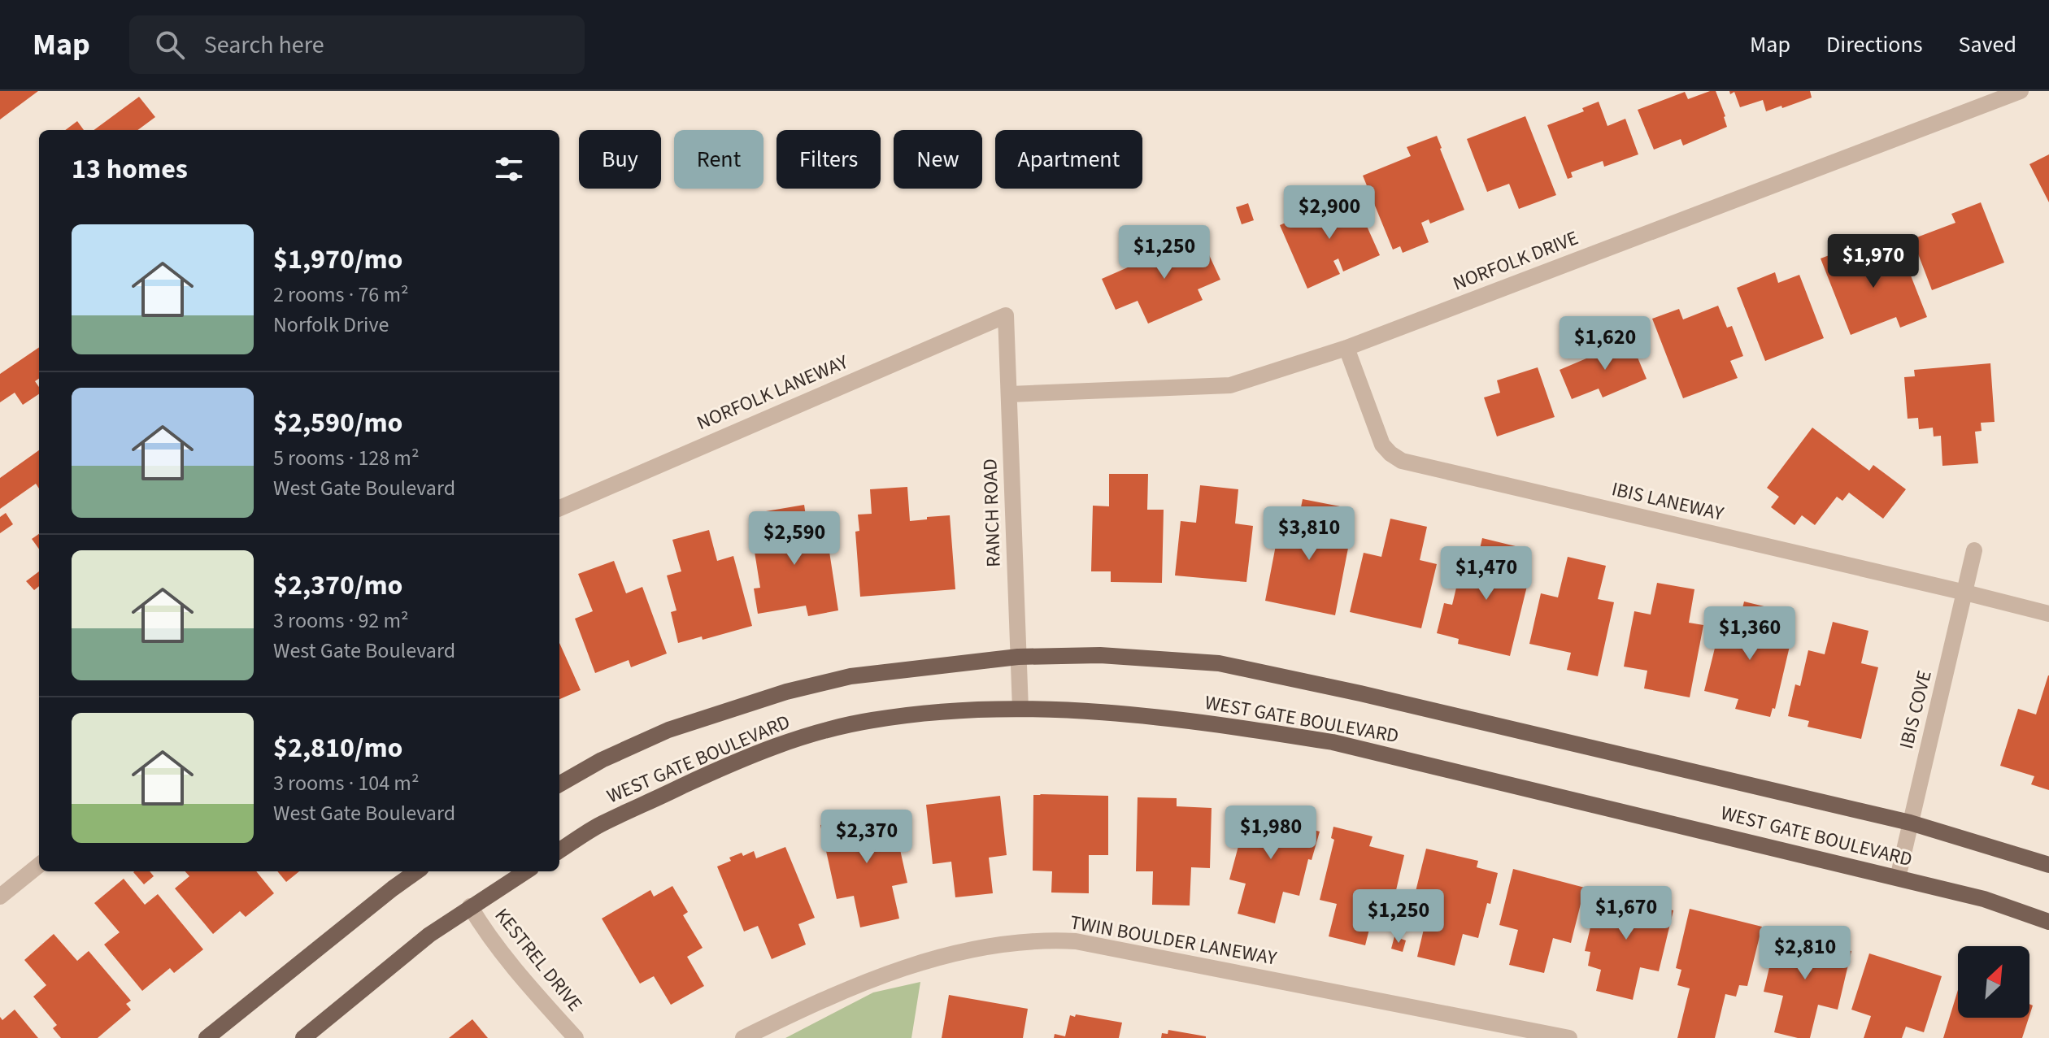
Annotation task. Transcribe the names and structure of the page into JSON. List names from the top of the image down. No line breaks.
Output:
{"streets":{"main road":["WEST GATE BOULEVARD"],"street":["NORFOLK DRIVE","NORFOLK LANEWAY","IBIS LANEWAY","RANCH ROAD","IBIS COVE","TWIN BOULDER LANEWAY","KESTREL DRIVE"]},"crossings":[["NORFOLK DRIVE","IBIS LANEWAY"],["NORFOLK DRIVE","RANCH ROAD"],["NORFOLK LANEWAY","RANCH ROAD"],["IBIS LANEWAY","IBIS COVE"],["RANCH ROAD","WEST GATE BOULEVARD"],["IBIS COVE","WEST GATE BOULEVARD"]],"north":"top right","page":{"header":"Map","search":"Search here","nav":["Map","Directions","Saved"],"chip":["Buy","Rent","Filters","New","Apartment"],"heading":"13 homes","price":["$2,900","$1,250","$1,970","$1,620","$3,810","$2,590","$1,470","$1,360","$1,980","$2,370","$1,670","$1,250","$2,810"],"list":[{"name":"$1,970/mo","note":"2 rooms · 76 m² · Norfolk Drive"},{"name":"$2,590/mo","note":"5 rooms · 128 m² · West Gate Boulevard"},{"name":"$2,370/mo","note":"3 rooms · 92 m² · West Gate Boulevard"},{"name":"$2,810/mo","note":"3 rooms · 104 m² · West Gate Boulevard"}]}}
